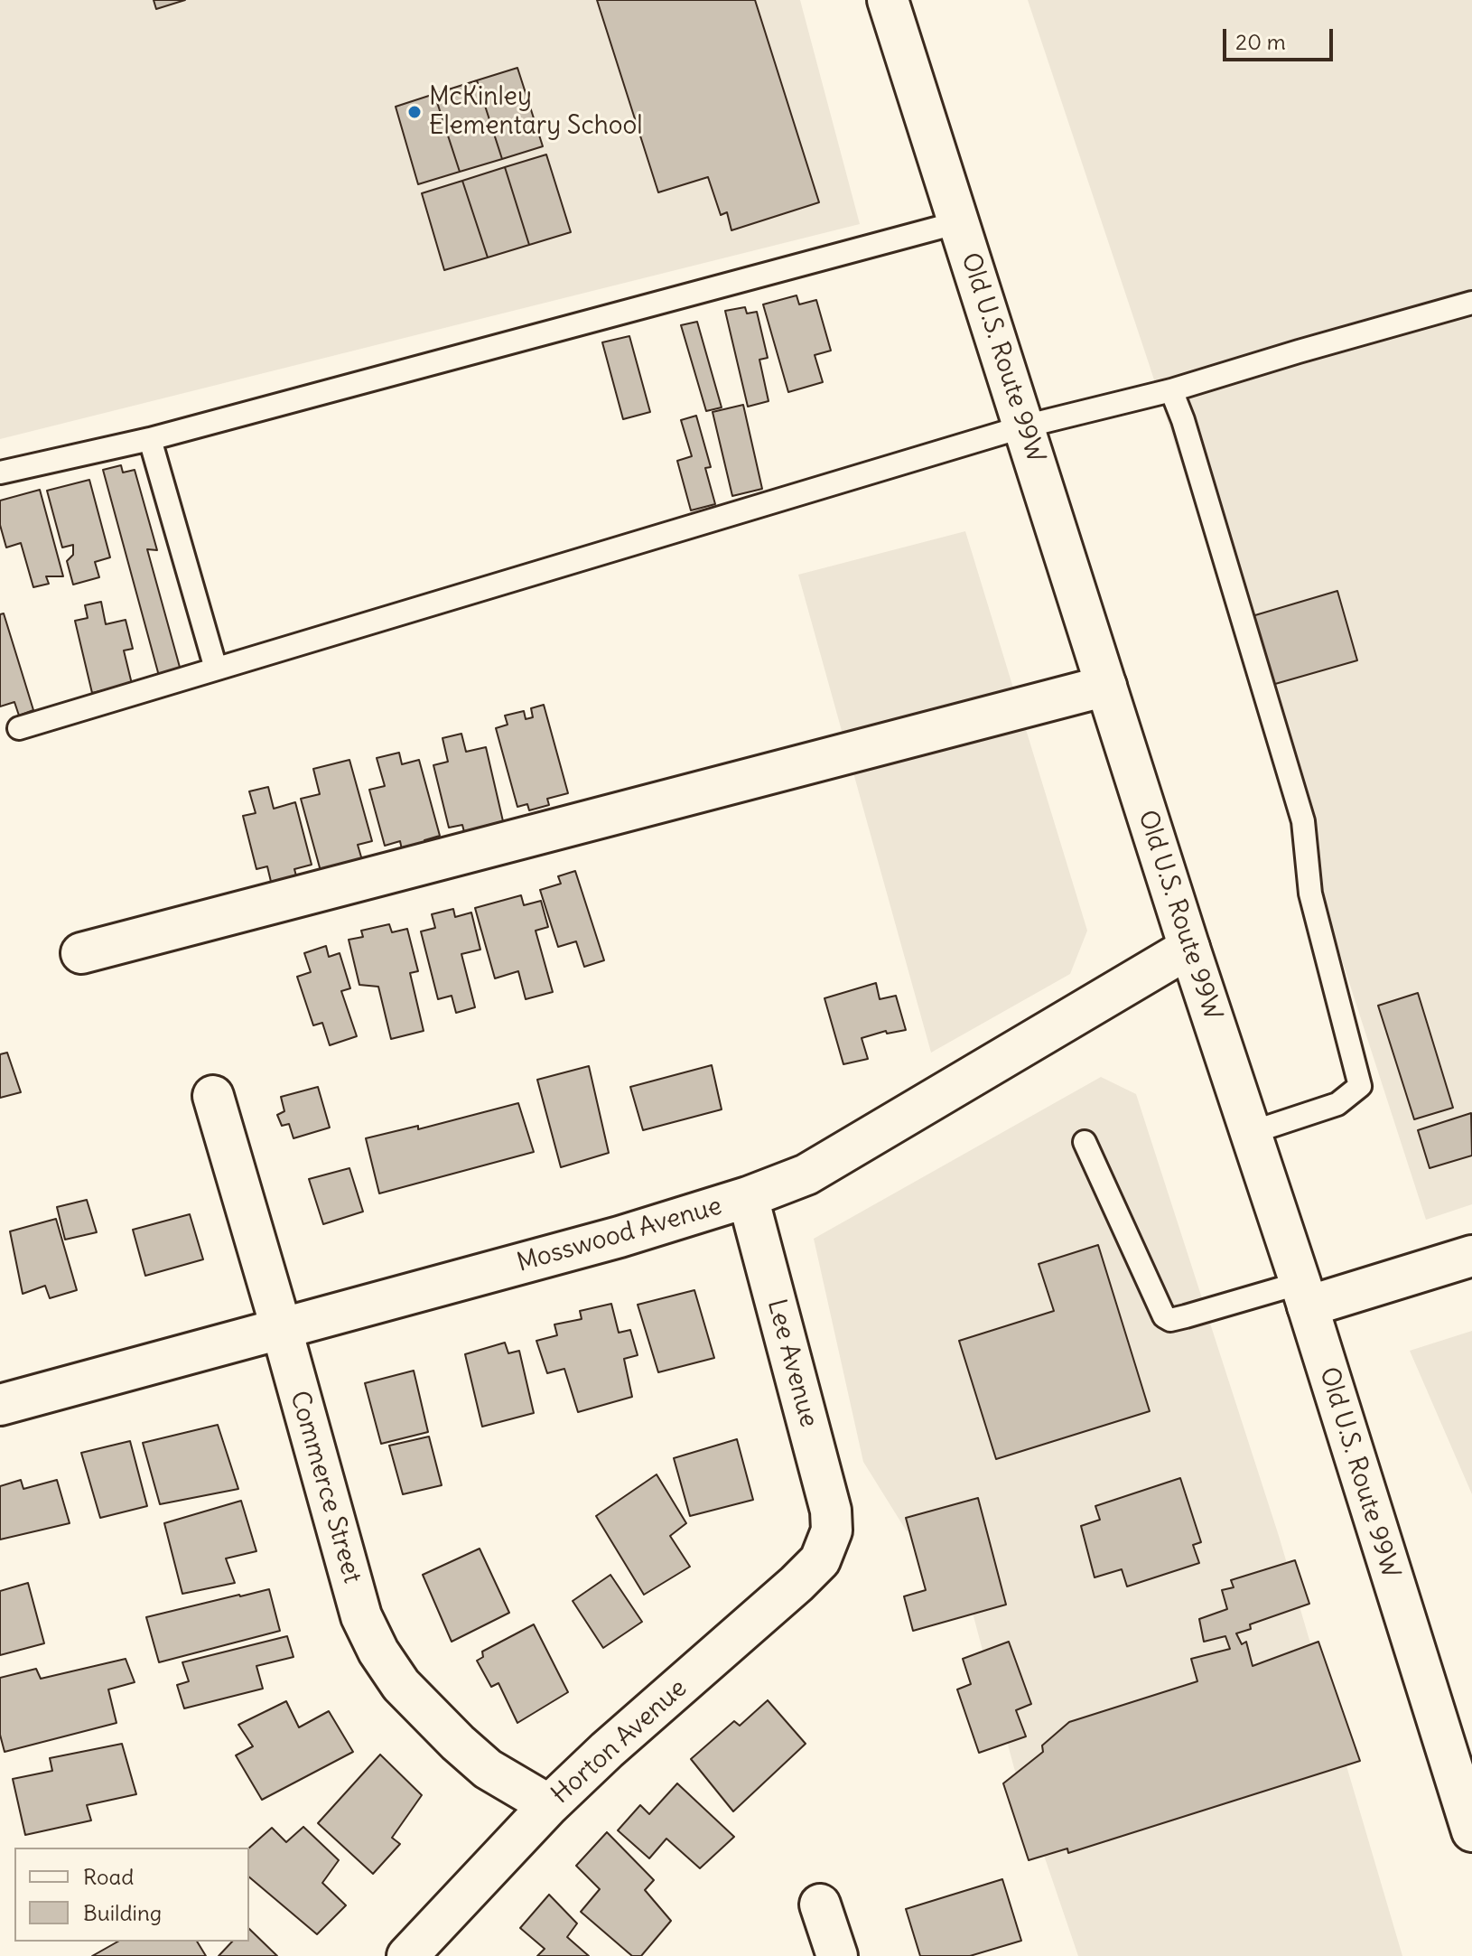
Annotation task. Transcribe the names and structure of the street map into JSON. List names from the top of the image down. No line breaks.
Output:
{"streets":{"street":["Old U.S. Route 99W","Mosswood Avenue","Lee Avenue","Commerce Street","Horton Avenue"]},"crossings":[["Old U.S. Route 99W","Mosswood Avenue"],["Mosswood Avenue","Lee Avenue"],["Mosswood Avenue","Commerce Street"],["Lee Avenue","Horton Avenue"],["Commerce Street","Horton Avenue"]],"places":["McKinley Elementary School"],"legend":["Road","Building"],"scale_bar":"20 m"}
